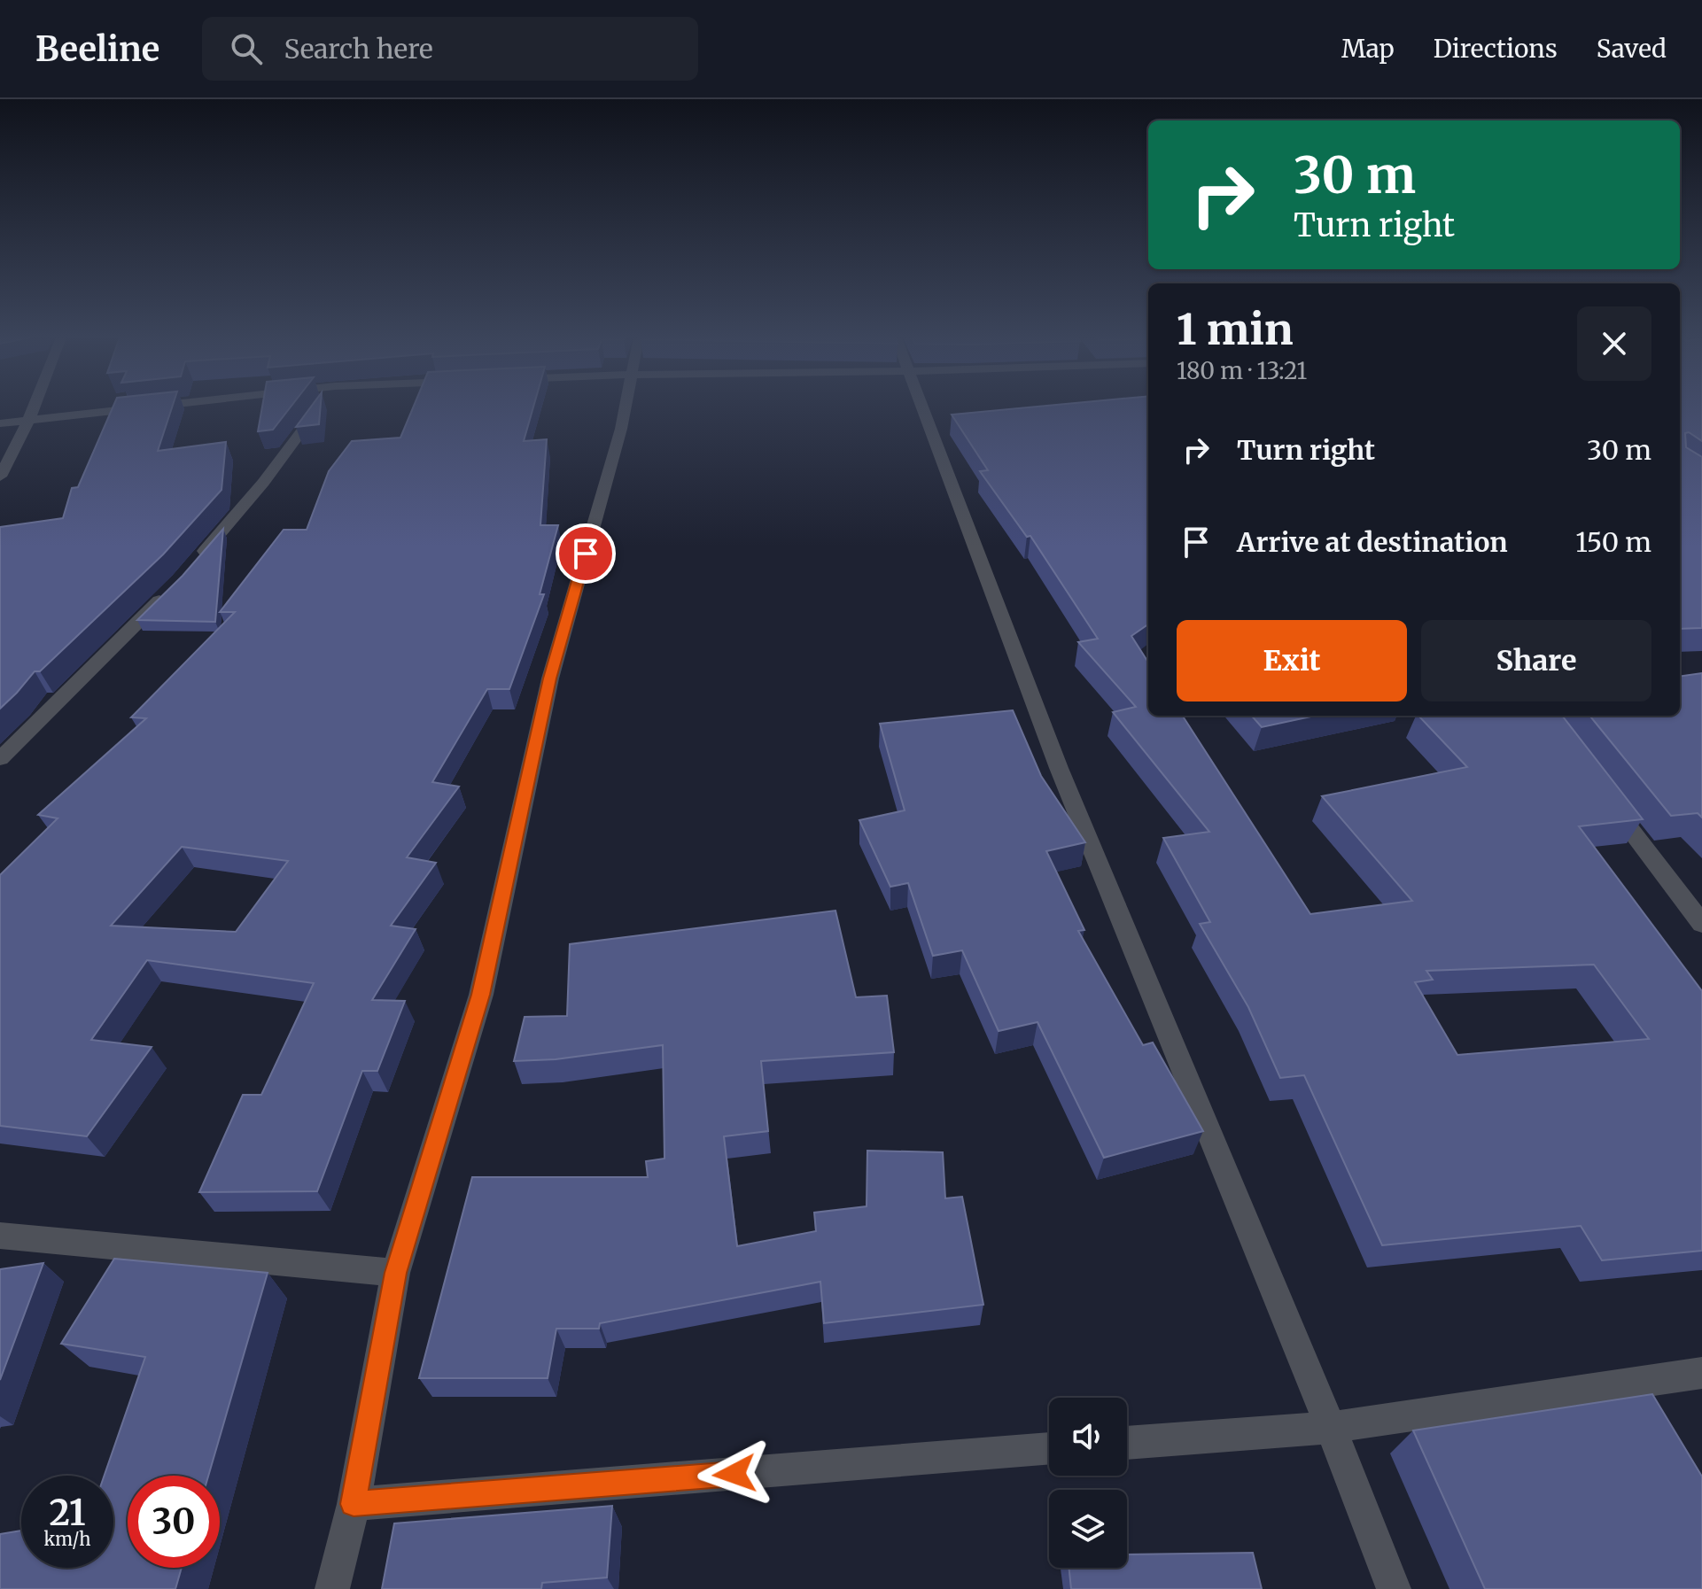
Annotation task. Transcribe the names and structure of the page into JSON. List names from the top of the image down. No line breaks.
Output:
{"page":{"header":"Beeline","search":"Search here","nav":["Map","Directions","Saved"],"turn":["30 m","Turn right"],"heading":["1 min","180 m · 13:21"],"list":[{"name":"Turn right","value":"30 m"},{"name":"Arrive at destination","value":"150 m"}],"buttons":["Exit","Share"],"speed":"21 km/h","limit":"30"}}
